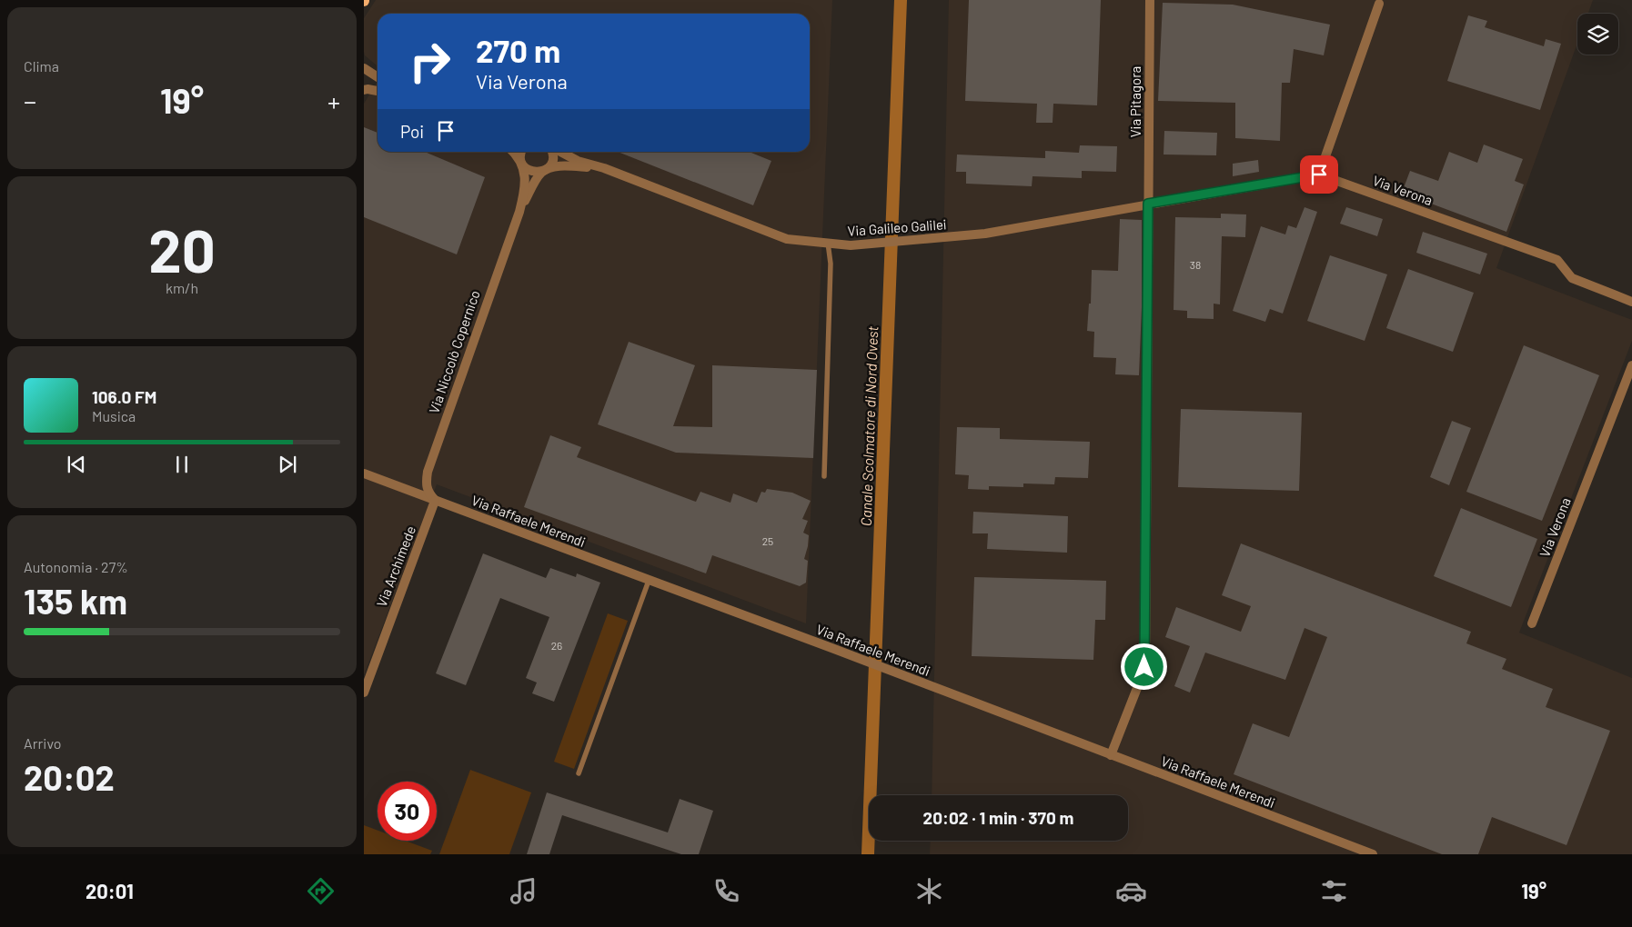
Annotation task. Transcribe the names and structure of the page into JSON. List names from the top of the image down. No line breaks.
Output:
{"streets":{"street":["Via Pitagora","Via Verona","Via Galileo Galilei","Via Niccolò Copernico","Via Raffaele Merendi","Via Archimede"]},"crossings":[["Via Pitagora","Via Verona"],["Via Pitagora","Via Galileo Galilei"],["Via Pitagora","Via Raffaele Merendi"],["Via Verona","Via Galileo Galilei"],["Via Galileo Galilei","Via Niccolò Copernico"],["Via Niccolò Copernico","Via Raffaele Merendi"],["Via Niccolò Copernico","Via Archimede"],["Via Raffaele Merendi","Via Archimede"]],"water":["Canale Scolmatore di Nord Ovest"],"house_numbers":["38","25","26"],"page":{"tile":["Clima",["20","km/h"],["Autonomia · 27%","135 km"],["Arrivo","20:02"]],"turn":["270 m","Via Verona"],"heat":["−","19°","+"],"then":"Poi","song":["106.0 FM","Musica"],"limit":"30","trip":"20:02 · 1 min · 370 m","tabs":["20:01","19°"]}}
